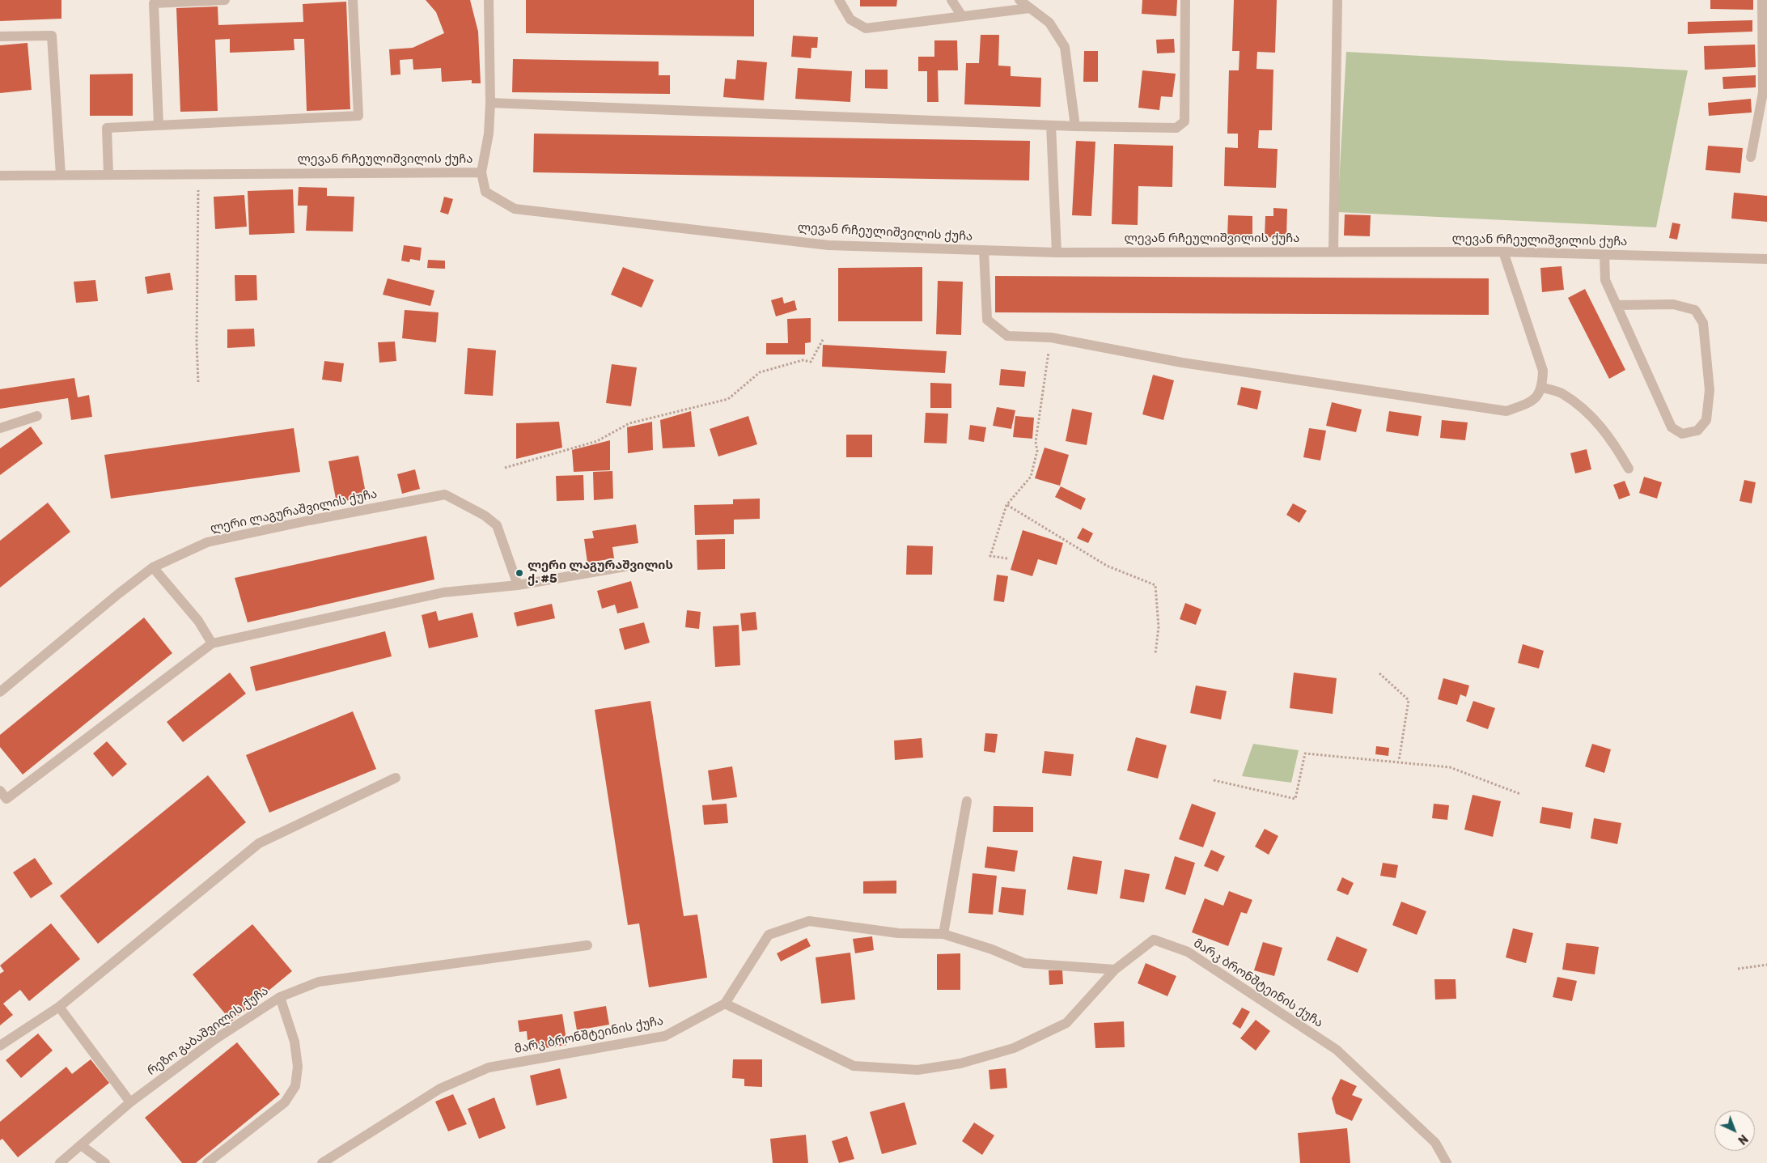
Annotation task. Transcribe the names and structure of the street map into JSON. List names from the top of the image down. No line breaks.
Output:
{"streets":{"street":["ლევან რჩეულიშვილის ქუჩა","ლერი ლაგურაშვილის ქუჩა","მარკ ბრონშტეინის ქუჩა","რეზო გაბაშვილის ქუჩა"]},"places":["ლერი ლაგურაშვილის ქ. #5"],"north":"bottom right"}
